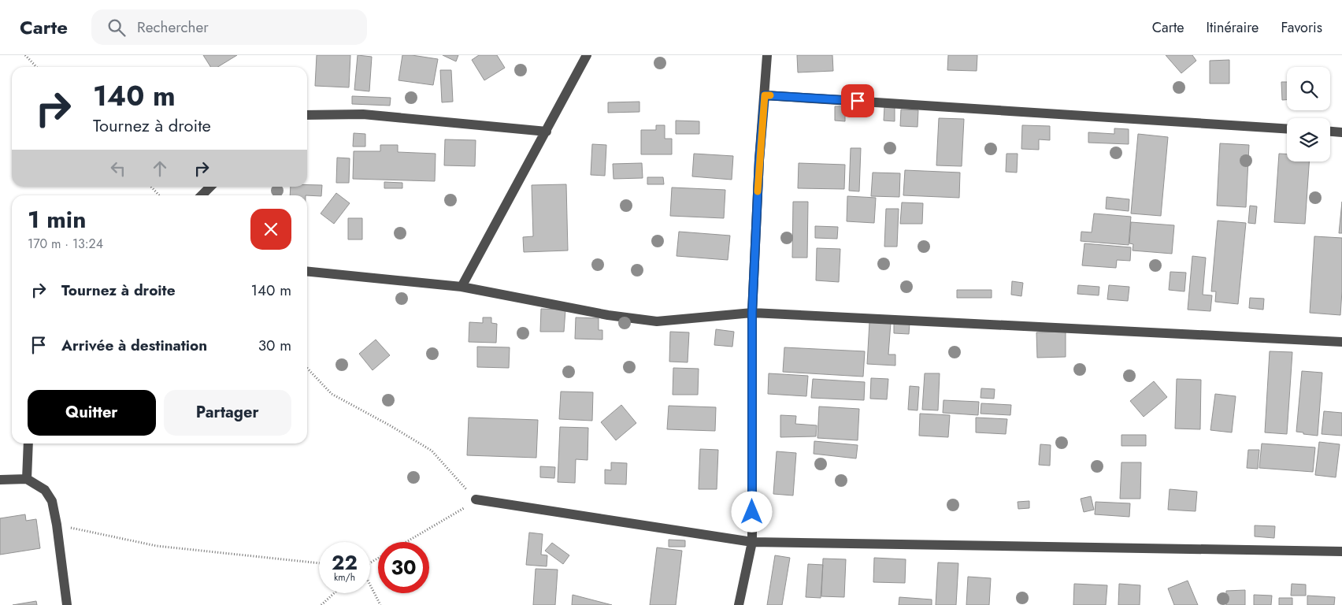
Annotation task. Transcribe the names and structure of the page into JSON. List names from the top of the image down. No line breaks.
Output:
{"page":{"header":"Carte","search":"Rechercher","nav":["Carte","Itinéraire","Favoris"],"turn":["140 m","Tournez à droite"],"heading":["1 min","170 m · 13:24"],"list":[{"name":"Tournez à droite","value":"140 m"},{"name":"Arrivée à destination","value":"30 m"}],"buttons":["Quitter","Partager"],"speed":"22 km/h","limit":"30"}}
